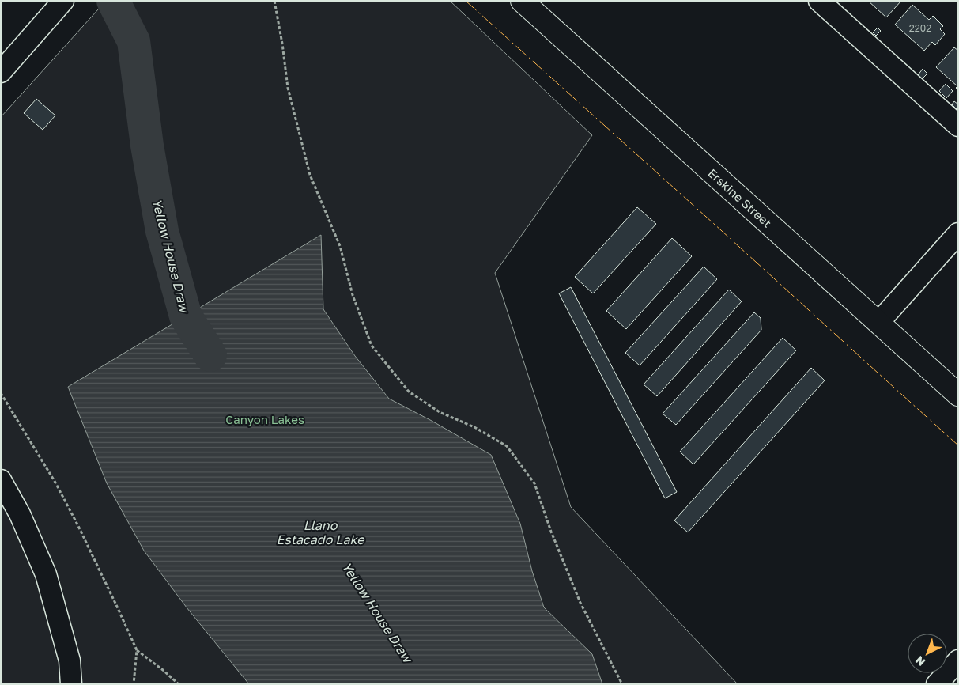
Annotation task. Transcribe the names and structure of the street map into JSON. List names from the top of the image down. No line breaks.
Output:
{"streets":{"main road":["Erskine Street"]},"water":["Yellow House Draw","Llano Estacado Lake"],"parks":["Canyon Lakes"],"house_numbers":["2202"],"north":"bottom left"}
